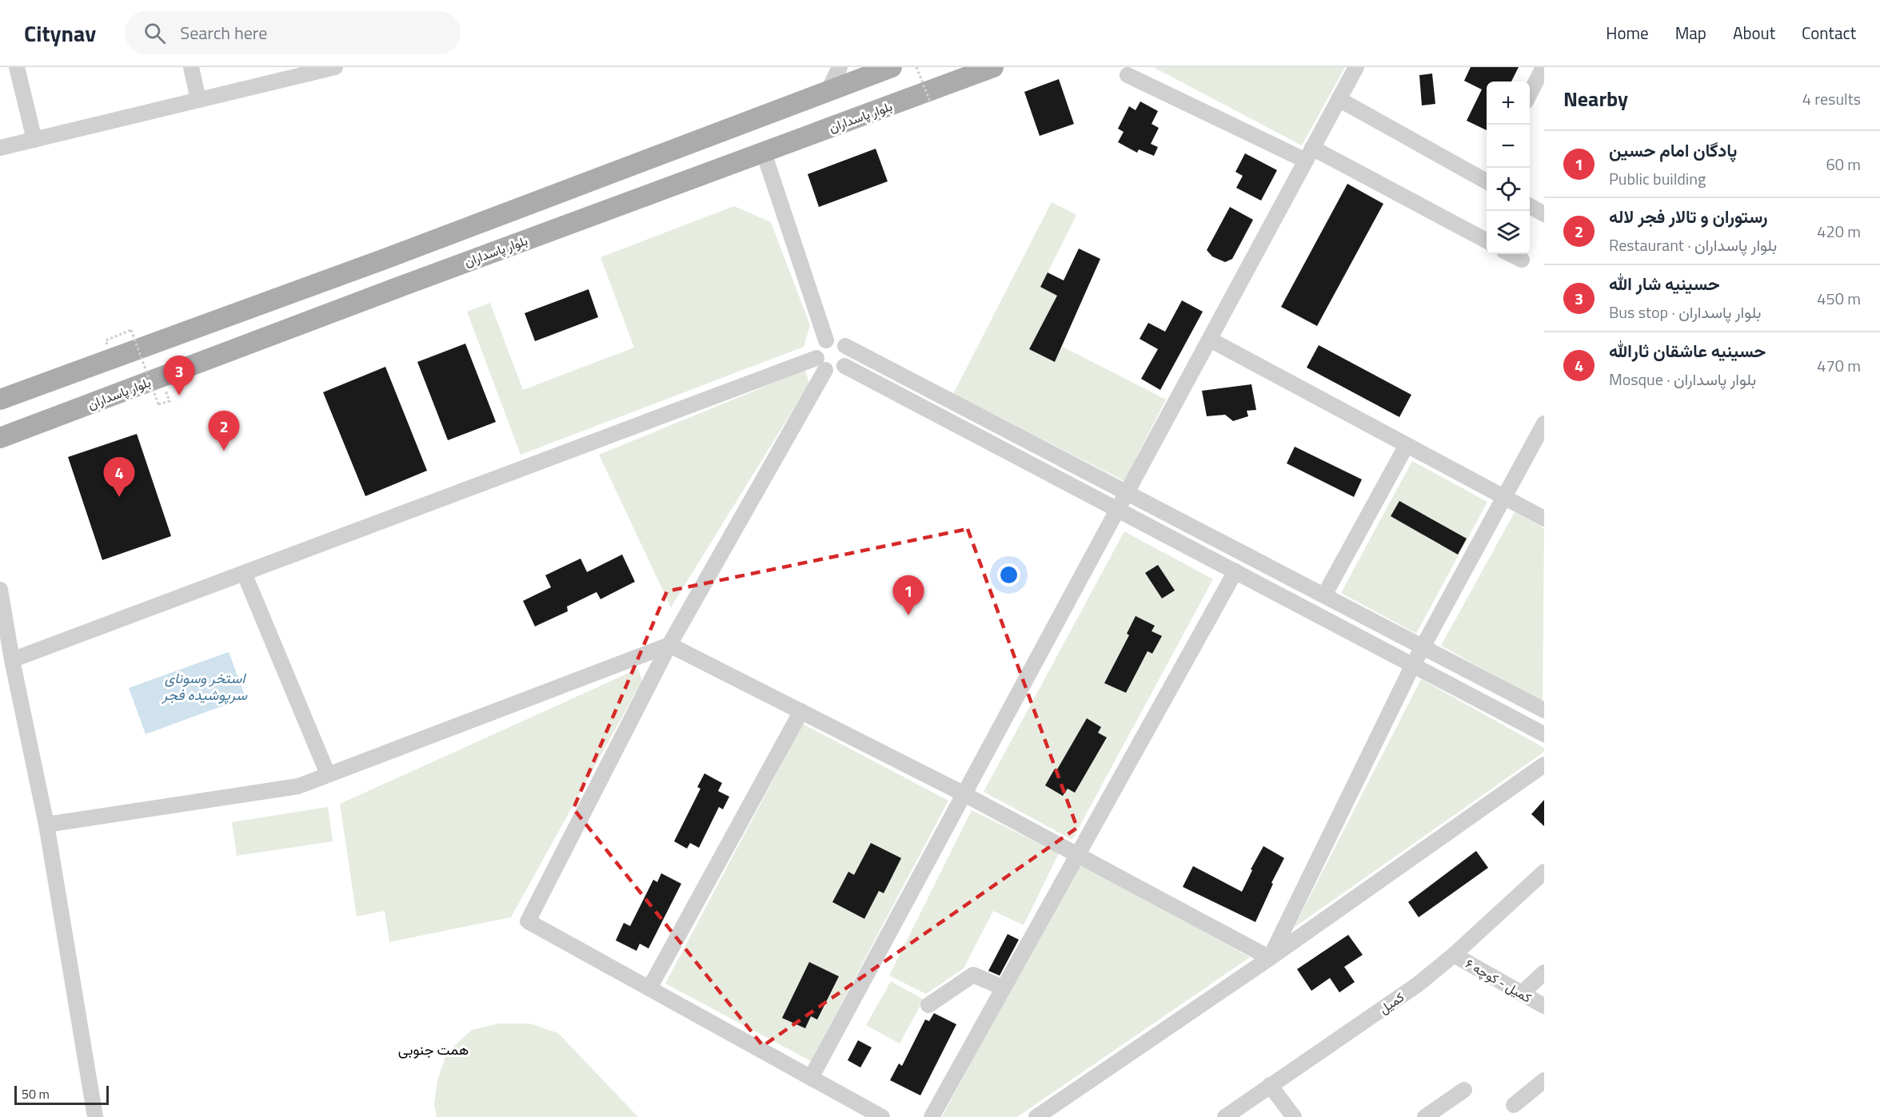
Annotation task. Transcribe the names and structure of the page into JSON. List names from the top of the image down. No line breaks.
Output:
{"streets":{"main road":["بلوار پاسداران"],"street":["کمیل - کوچه ۶","کمیل"]},"crossings":[["کمیل - کوچه ۶","کمیل"]],"districts":["همت جنوبی"],"water":["استخر وسونای سرپوشیده فجر"],"scale_bar":"50 m","page":{"header":"Citynav","search":"Search here","nav":["Home","Map","About","Contact"],"heading":["Nearby","4 results"],"map_buttons":["+","−"],"list":[{"mark":"1","name":"پادگان امام حسین","note":"Public building","value":"60 m"},{"mark":"2","name":"رستوران و تالار فجر لاله","note":"Restaurant · بلوار پاسداران","value":"420 m"},{"mark":"3","name":"حسینیه شار الله","note":"Bus stop · بلوار پاسداران","value":"450 m"},{"mark":"4","name":"حسینیه عاشقان ثارالله","note":"Mosque · بلوار پاسداران","value":"470 m"}],"pins":["3","2","4","1"],"scale":"50 m"}}
